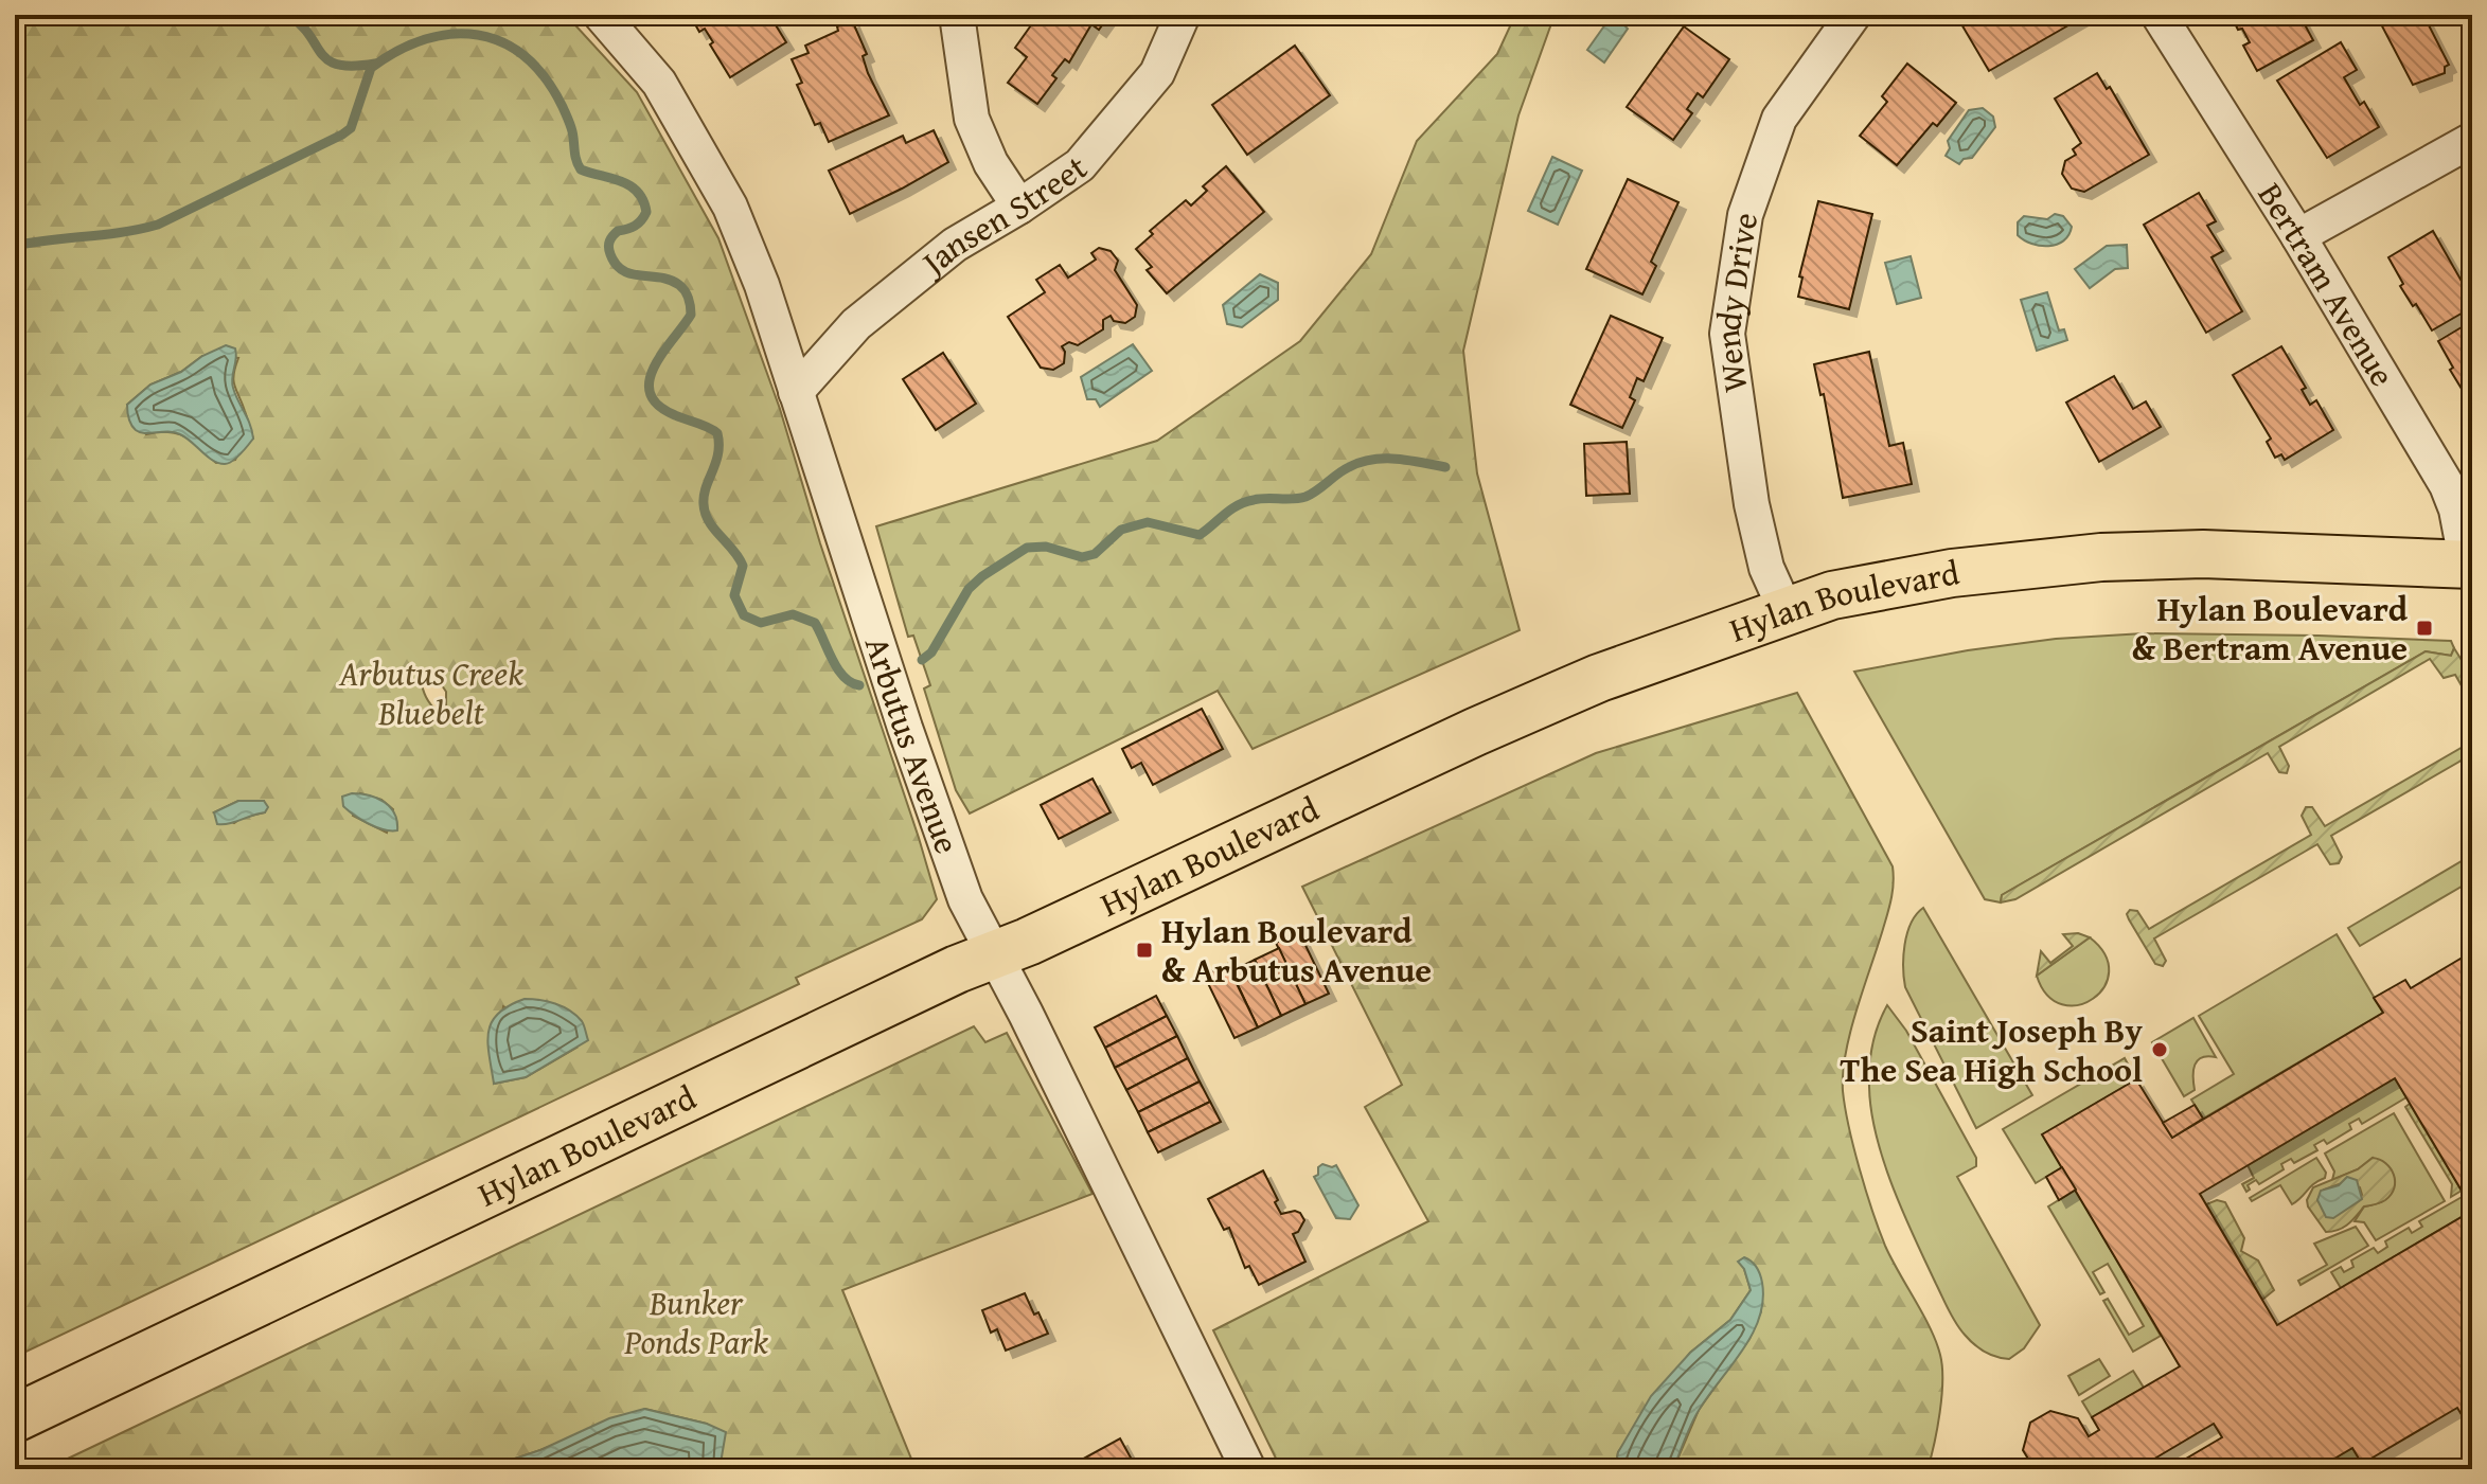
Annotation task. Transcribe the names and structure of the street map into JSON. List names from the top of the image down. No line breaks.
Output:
{"streets":{"main road":["Hylan Boulevard"],"street":["Jansen Street","Bertram Avenue","Wendy Drive","Arbutus Avenue"]},"crossings":[["Jansen Street","Arbutus Avenue"],["Bertram Avenue","Hylan Boulevard"],["Wendy Drive","Hylan Boulevard"],["Hylan Boulevard","Arbutus Avenue"]],"parks":["Arbutus Creek Bluebelt","Bunker Ponds Park"],"places":{"transit":["Hylan Boulevard & Bertram Avenue","Hylan Boulevard & Arbutus Avenue"],"other":["Saint Joseph By The Sea High School"]}}
